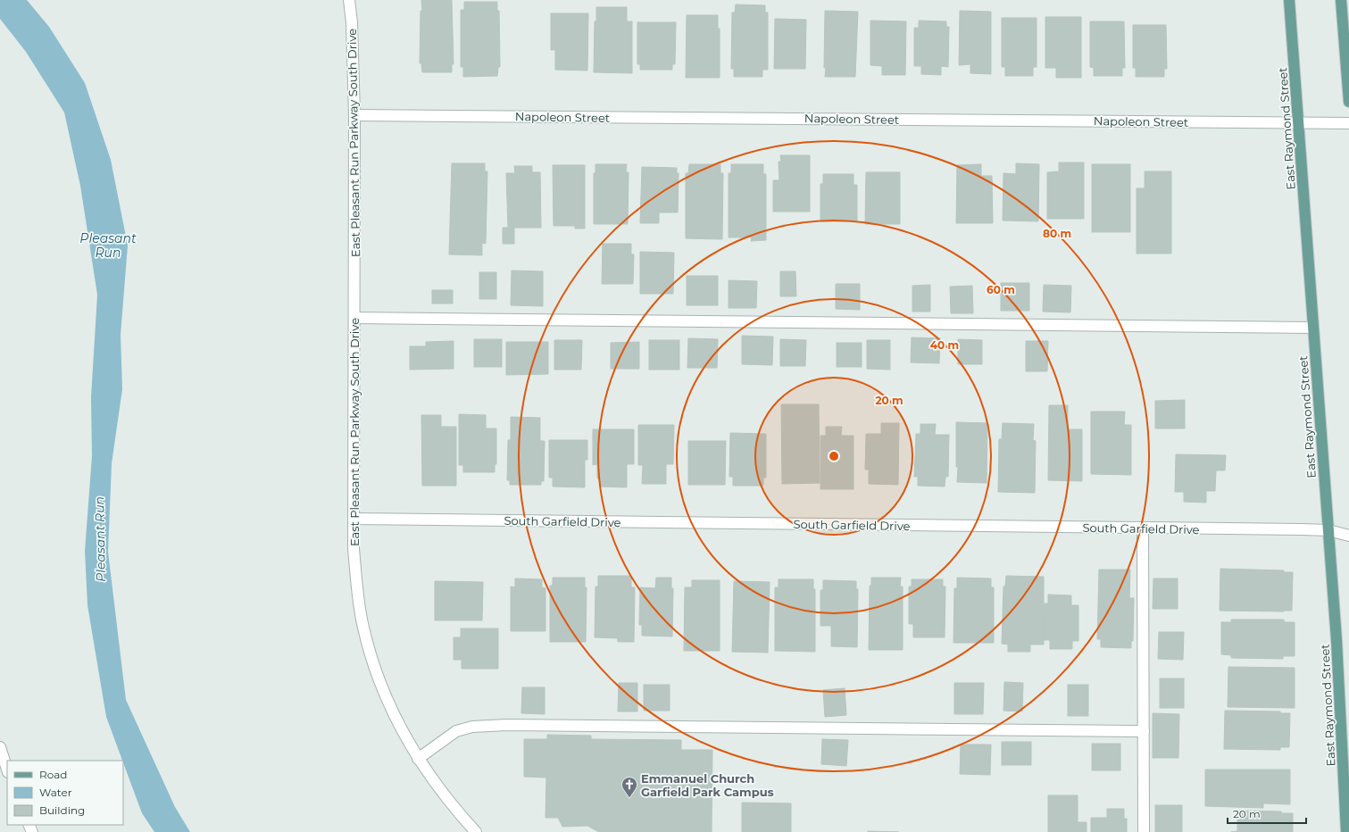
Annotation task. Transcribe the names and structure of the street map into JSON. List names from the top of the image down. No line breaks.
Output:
{"streets":{"main road":["East Raymond Street"],"street":["Napoleon Street","East Pleasant Run Parkway South Drive","South Garfield Drive"]},"crossings":[["Napoleon Street","East Raymond Street"],["Napoleon Street","East Pleasant Run Parkway South Drive"],["East Raymond Street","South Garfield Drive"],["East Pleasant Run Parkway South Drive","South Garfield Drive"]],"water":["Pleasant Run"],"places":{"church":["Emmanuel Church Garfield Park Campus"]},"legend":["Road","Water","Building"],"scale_bar":"20 m","rings":["80 m","60 m","40 m","20 m"]}
